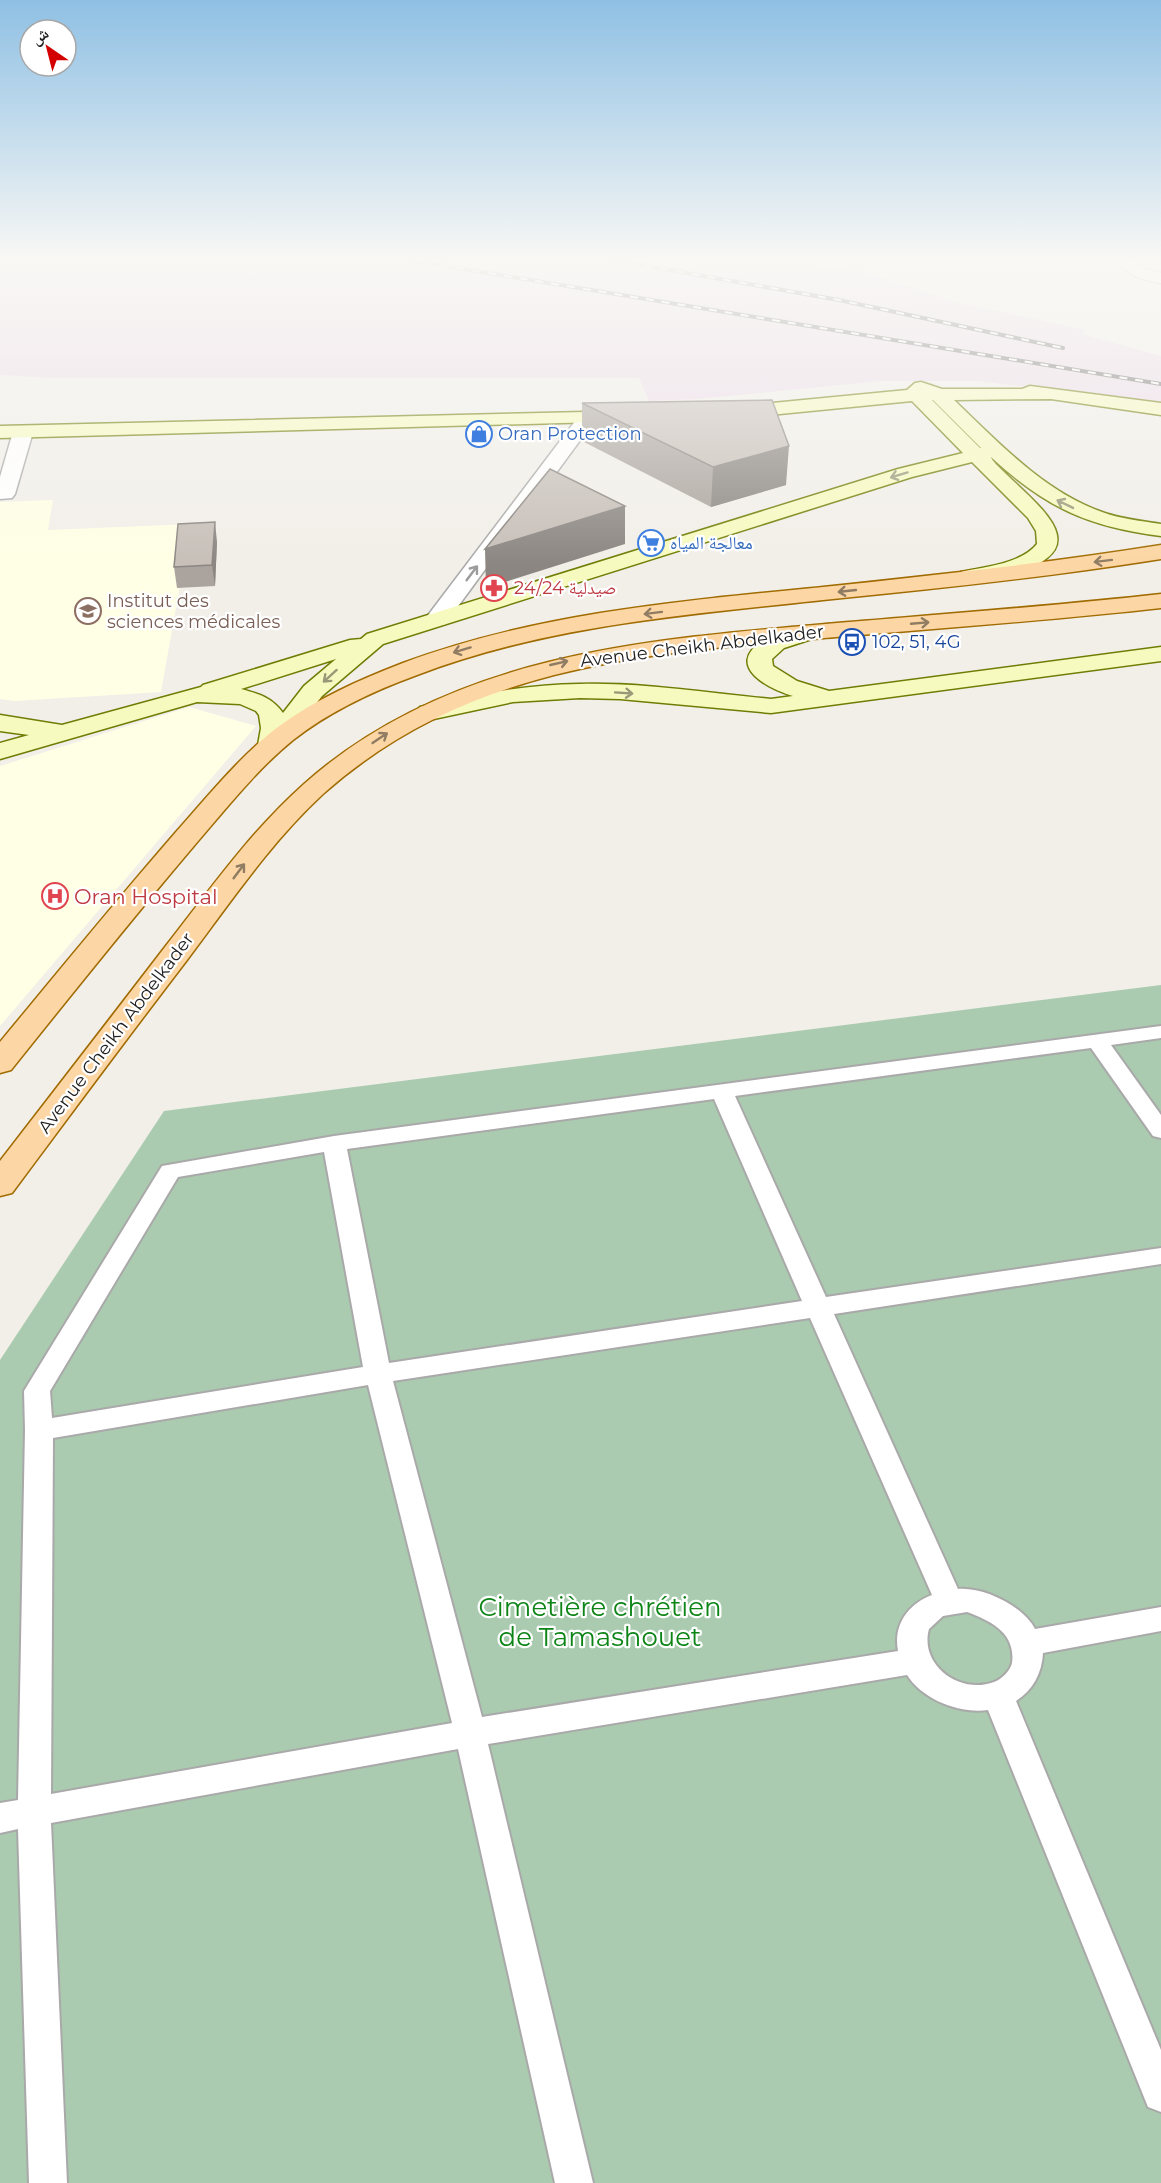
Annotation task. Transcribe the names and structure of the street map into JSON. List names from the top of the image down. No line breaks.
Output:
{"streets":{"main road":["Avenue Cheikh Abdelkader"]},"parks":["Cimetière chrétien de Tamashouet"],"places":{"shop":["Oran Protection"],"supermarket":["معالجة المياه"],"pharmacy":["صيدلية 24/24"],"school or university":["Institut des sciences médicales"],"bus stop":["102, 51, 4G"],"hospital":["Oran Hospital"]},"north":"top left"}
